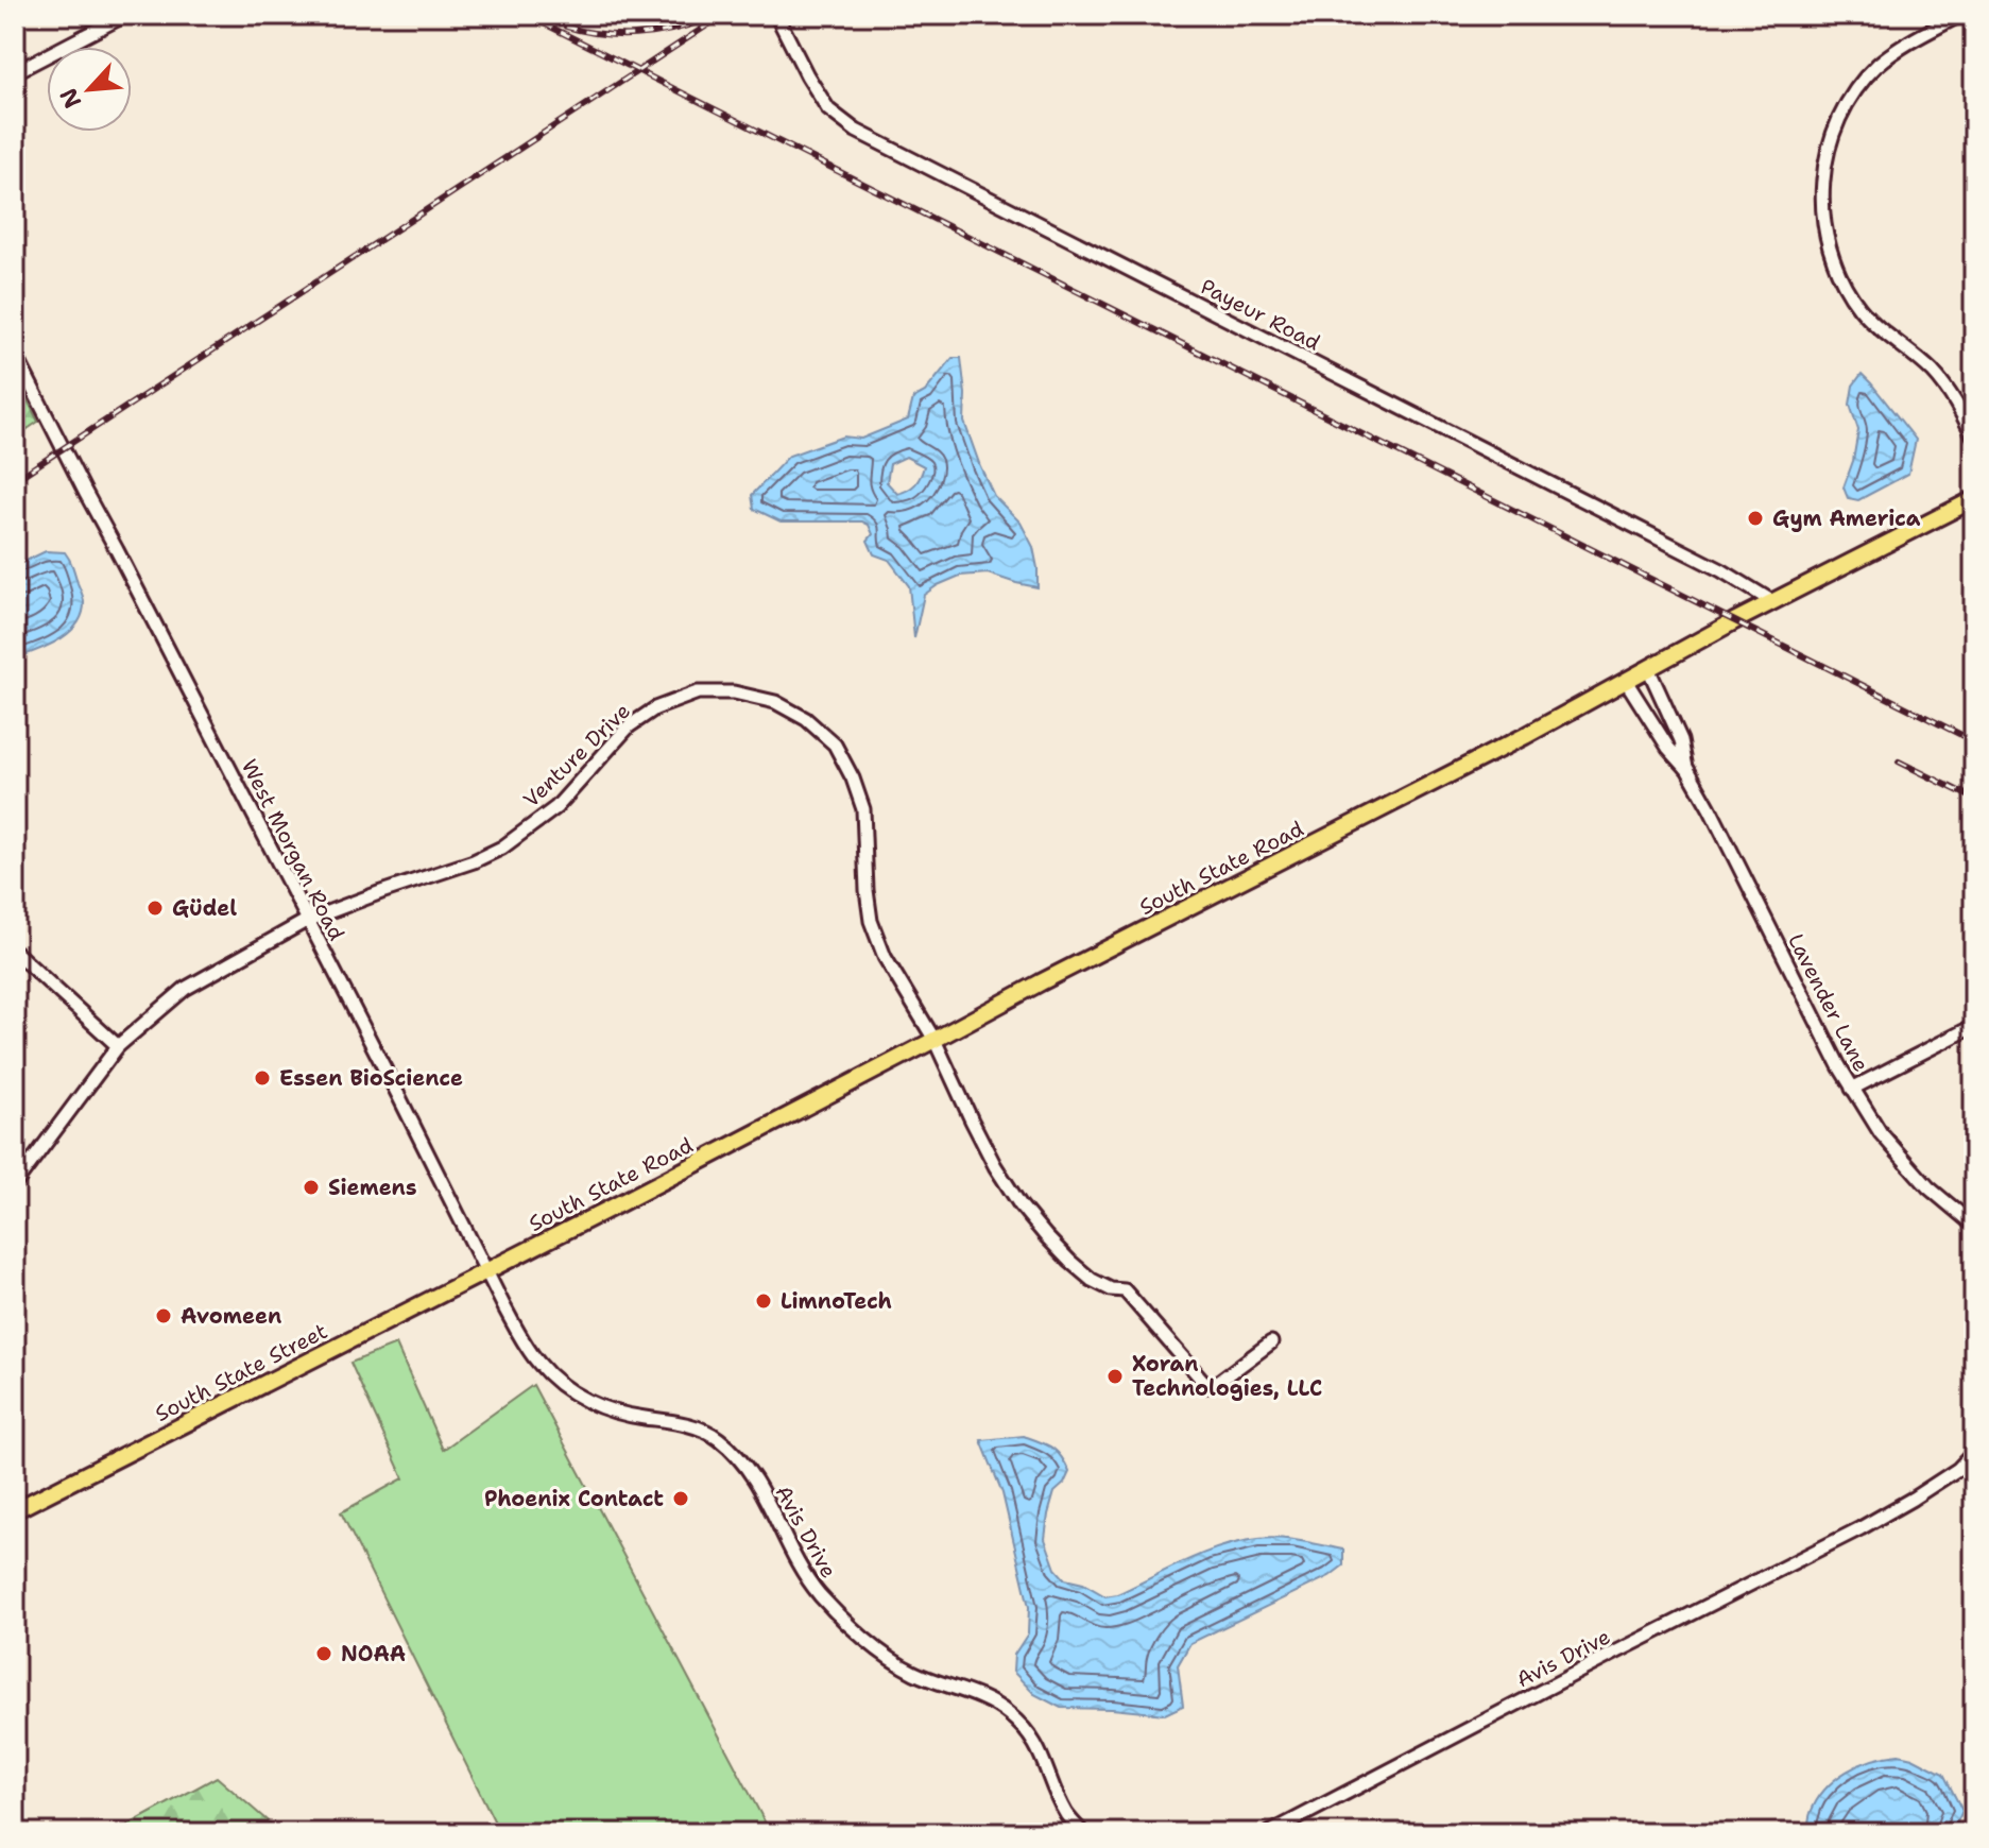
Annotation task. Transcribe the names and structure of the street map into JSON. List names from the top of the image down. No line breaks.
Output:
{"streets":{"main road":["South State Road","South State Street"],"street":["Payeur Road","Venture Drive","West Morgan Road","Lavender Lane","Avis Drive"]},"crossings":[["Payeur Road","South State Road"],["Venture Drive","West Morgan Road"],["Venture Drive","South State Road"],["West Morgan Road","South State Road"],["West Morgan Road","South State Street"],["West Morgan Road","Avis Drive"],["South State Road","Lavender Lane"],["South State Road","South State Street"],["South State Road","Avis Drive"],["South State Street","Avis Drive"]],"places":["Gym America","Güdel","Essen BioScience","Siemens","LimnoTech","Avomeen","Xoran Technologies, LLC","Phoenix Contact","NOAA"],"north":"bottom left"}
